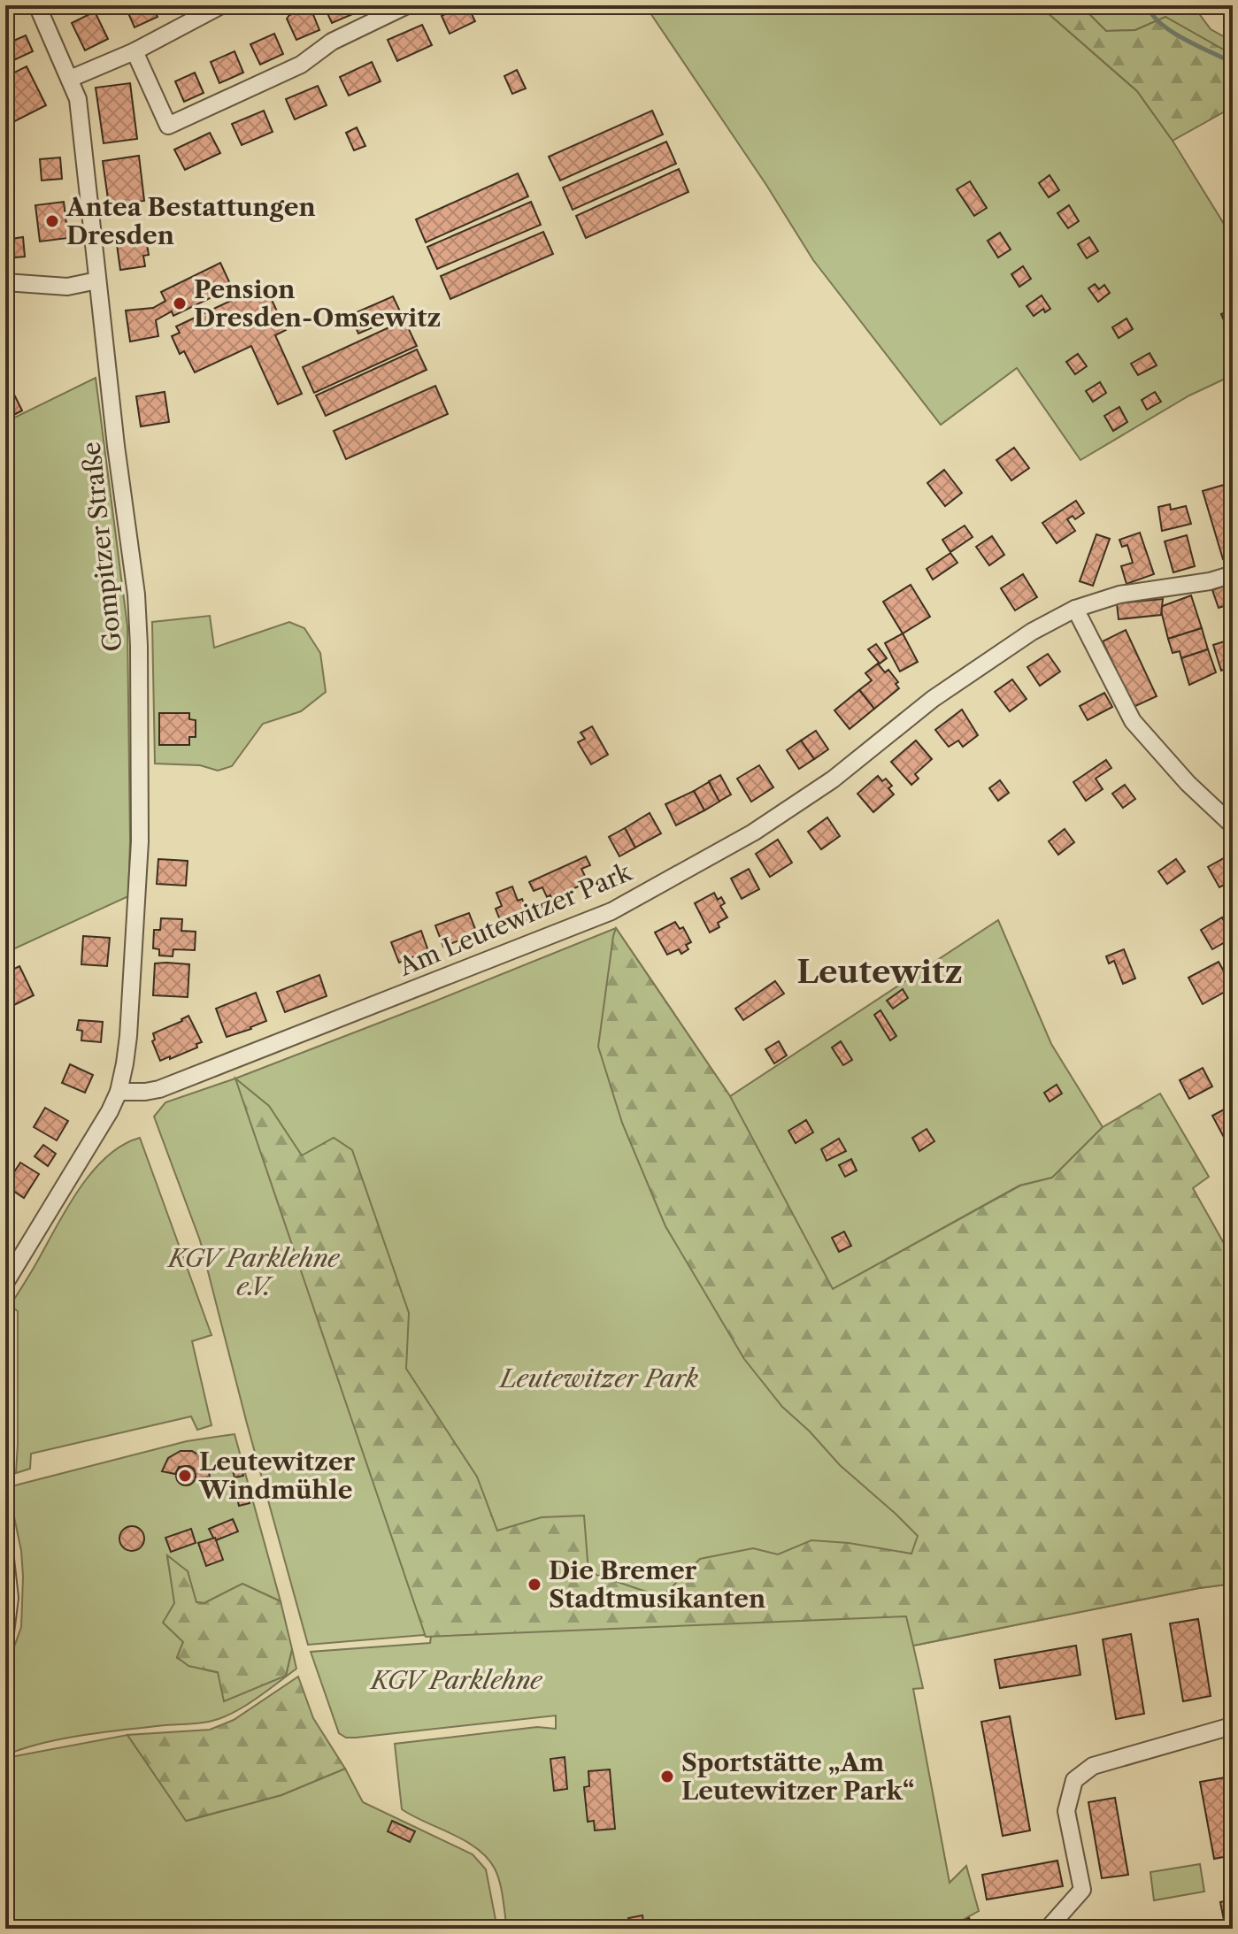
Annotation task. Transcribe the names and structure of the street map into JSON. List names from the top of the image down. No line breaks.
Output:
{"streets":{"street":["Gompitzer Straße","Am Leutewitzer Park"]},"crossings":[["Gompitzer Straße","Am Leutewitzer Park"]],"districts":["Leutewitz"],"parks":["KGV Parklehne e.V.","Leutewitzer Park","KGV Parklehne"],"places":["Antea Bestattungen Dresden","Pension Dresden-Omsewitz","Leutewitzer Windmühle","Die Bremer Stadtmusikanten","Sportstätte „Am Leutewitzer Park“"]}
